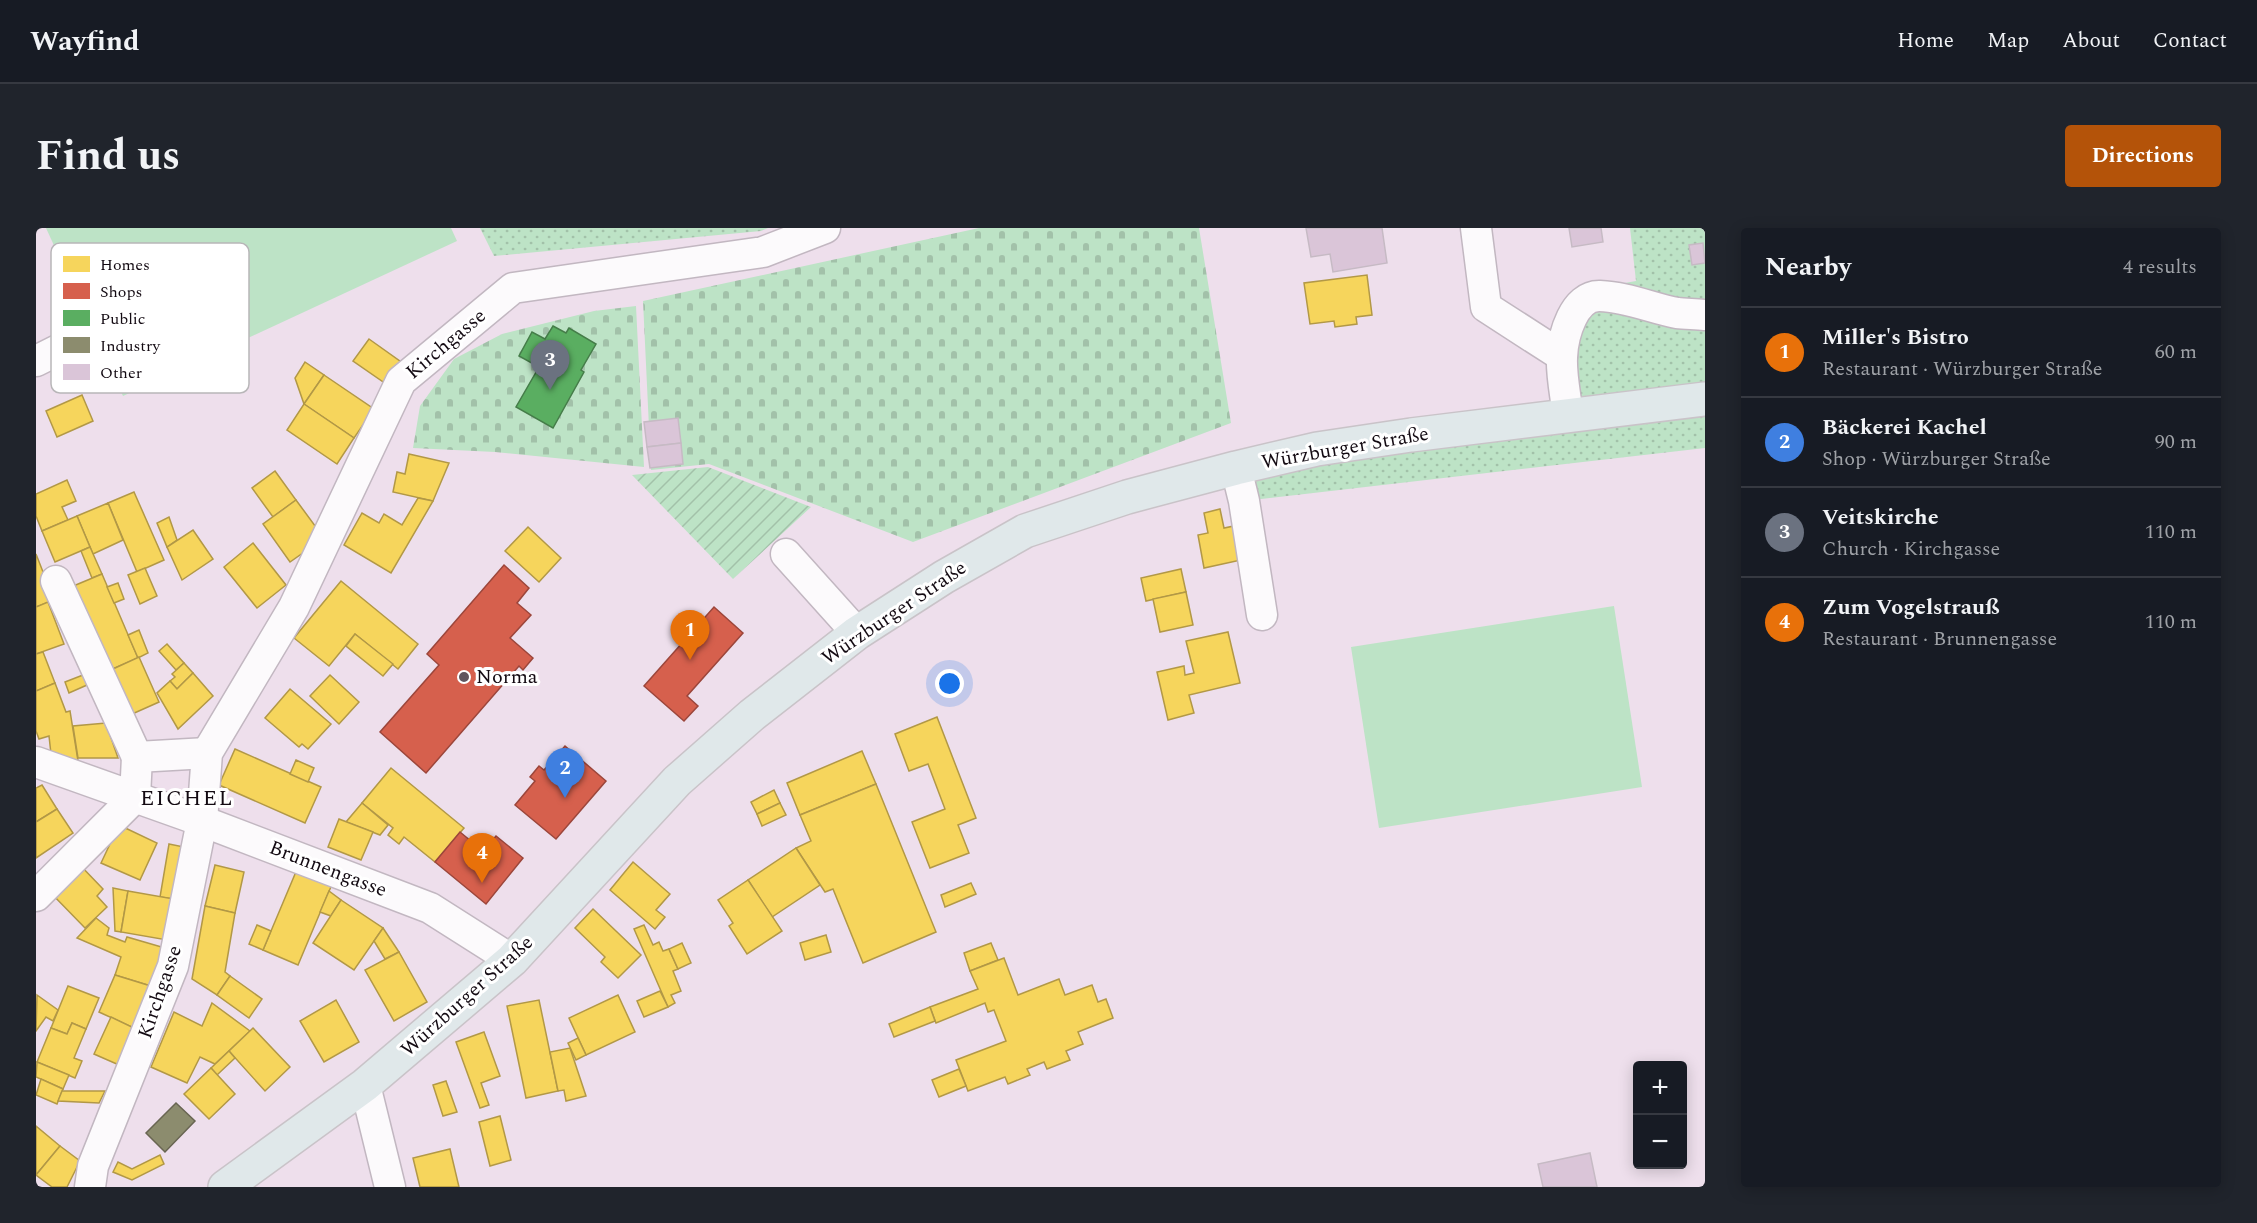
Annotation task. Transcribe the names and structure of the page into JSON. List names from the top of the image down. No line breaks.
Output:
{"streets":{"main road":["Würzburger Straße"],"street":["Kirchgasse","Brunnengasse"]},"crossings":[["Kirchgasse","Brunnengasse"],["Würzburger Straße","Brunnengasse"]],"districts":["EICHEL"],"places":["Norma"],"legend":["Homes","Shops","Public","Industry","Other"],"page":{"header":"Wayfind","nav":["Home","Map","About","Contact"],"title":"Find us","buttons":"Directions","heading":["Nearby","4 results"],"list":[{"mark":"1","name":"Miller's Bistro","note":"Restaurant · Würzburger Straße","value":"60 m"},{"mark":"2","name":"Bäckerei Kachel","note":"Shop · Würzburger Straße","value":"90 m"},{"mark":"3","name":"Veitskirche","note":"Church · Kirchgasse","value":"110 m"},{"mark":"4","name":"Zum Vogelstrauß","note":"Restaurant · Brunnengasse","value":"110 m"}],"pins":["3","1","2","4"],"map_buttons":["+","−"]}}
